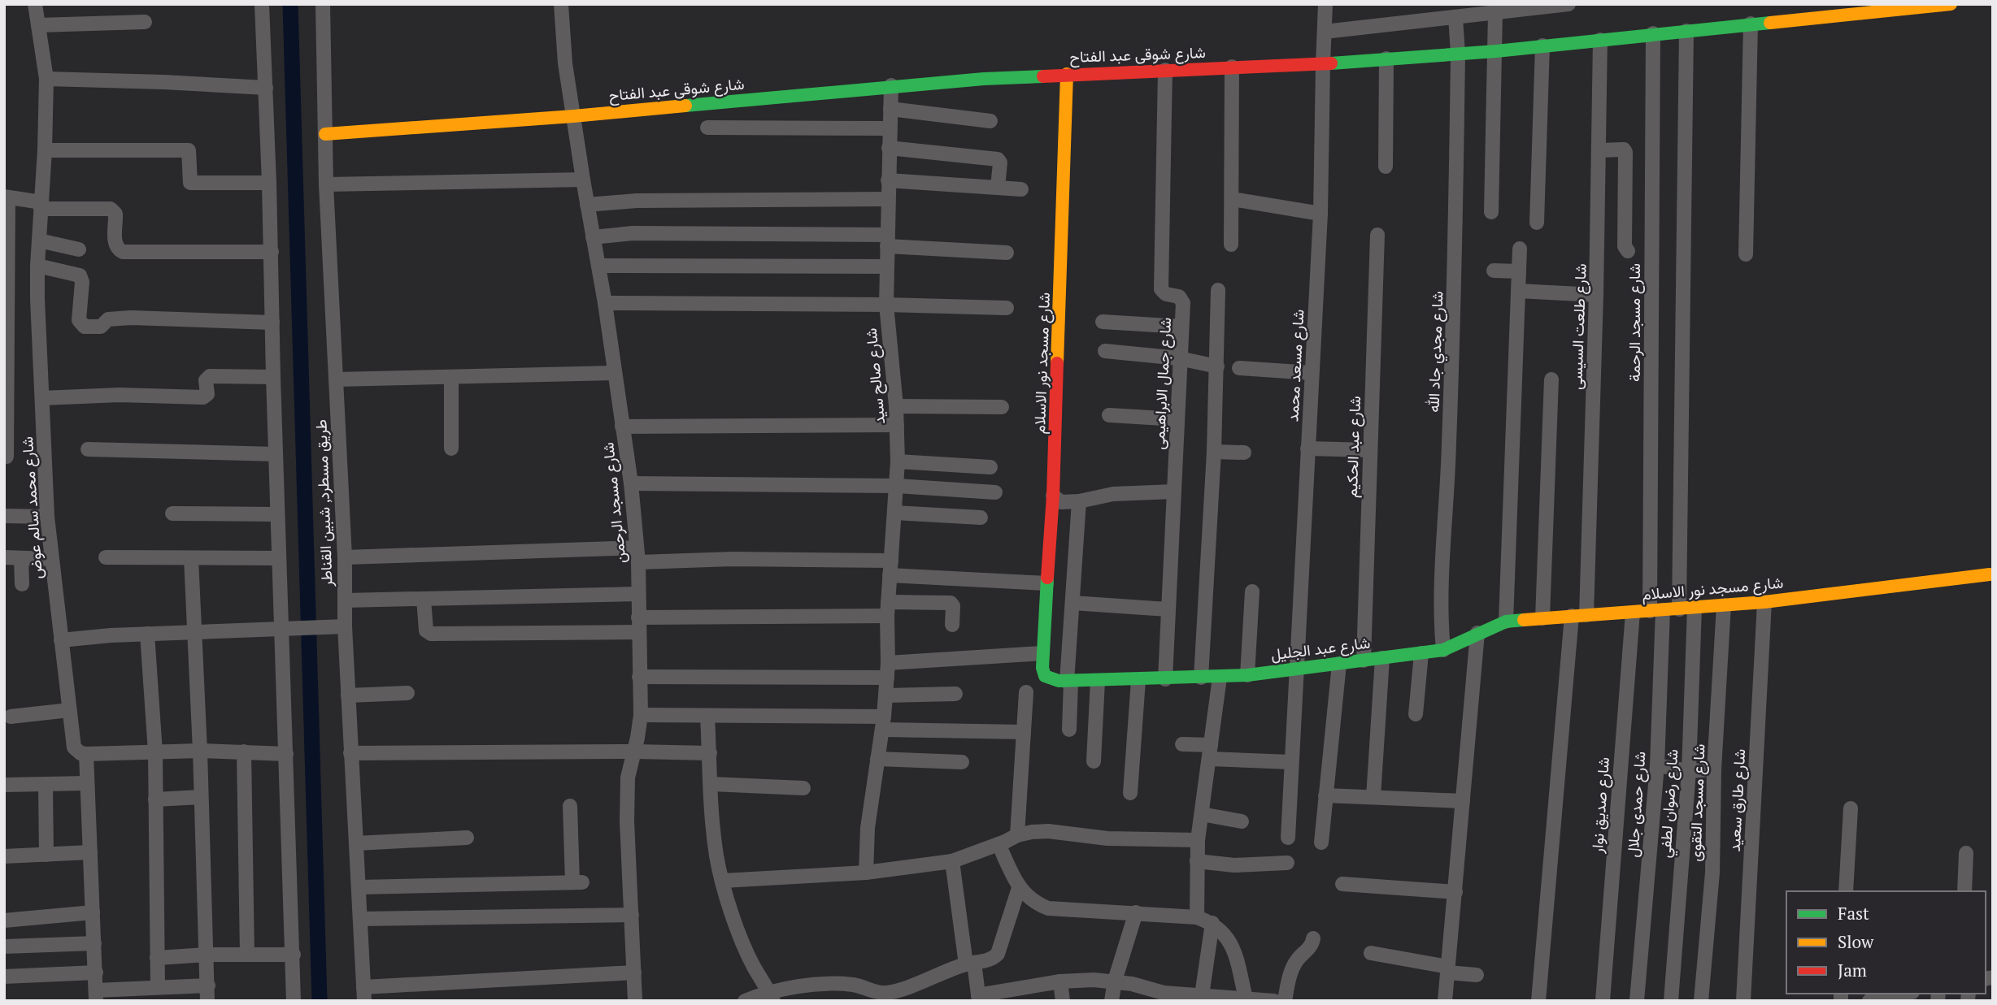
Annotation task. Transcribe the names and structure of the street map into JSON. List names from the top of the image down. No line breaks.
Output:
{"streets":{"street":["شارع شوقى عبد الفتاح","شارع مسجد الرحمة","شارع طلعت السيسى","شارع مجدي جاد الله","شارع مسجد نور الاسلام","شارع مسعد محمد","شارع صالح سيد","شارع جمال الابراهيمى","شارع عبد الحكيم","طريق مسطرد, شبين القناطر","شارع مسجد الرحمن","شارع محمد سالم عوض","شارع عبد الجليل","شارع طارق سعيد","شارع مسجد التقوى","شارع رضوان لطفي","شارع حمدى جلال","شارع صديق نوار"]},"crossings":[["شارع شوقى عبد الفتاح","شارع مسجد الرحمة"],["شارع شوقى عبد الفتاح","شارع طلعت السيسى"],["شارع شوقى عبد الفتاح","شارع مجدي جاد الله"],["شارع شوقى عبد الفتاح","شارع مسجد نور الاسلام"],["شارع شوقى عبد الفتاح","شارع مسعد محمد"],["شارع شوقى عبد الفتاح","شارع صالح سيد"],["شارع شوقى عبد الفتاح","شارع جمال الابراهيمى"],["شارع شوقى عبد الفتاح","طريق مسطرد, شبين القناطر"],["شارع شوقى عبد الفتاح","شارع مسجد الرحمن"],["شارع مسجد الرحمة","شارع مسجد نور الاسلام"],["شارع مسجد الرحمة","شارع حمدى جلال"],["شارع طلعت السيسى","شارع مسجد نور الاسلام"],["شارع مجدي جاد الله","شارع مسجد نور الاسلام"],["شارع مجدي جاد الله","شارع عبد الجليل"],["شارع مسجد نور الاسلام","شارع عبد الجليل"],["شارع مسجد نور الاسلام","شارع طارق سعيد"],["شارع مسجد نور الاسلام","شارع مسجد التقوى"],["شارع مسجد نور الاسلام","شارع رضوان لطفي"],["شارع مسجد نور الاسلام","شارع حمدى جلال"],["شارع مسجد نور الاسلام","شارع صديق نوار"],["شارع مسعد محمد","شارع عبد الجليل"],["شارع جمال الابراهيمى","شارع عبد الجليل"],["شارع عبد الحكيم","شارع عبد الجليل"]],"legend":["Fast","Slow","Jam"]}
